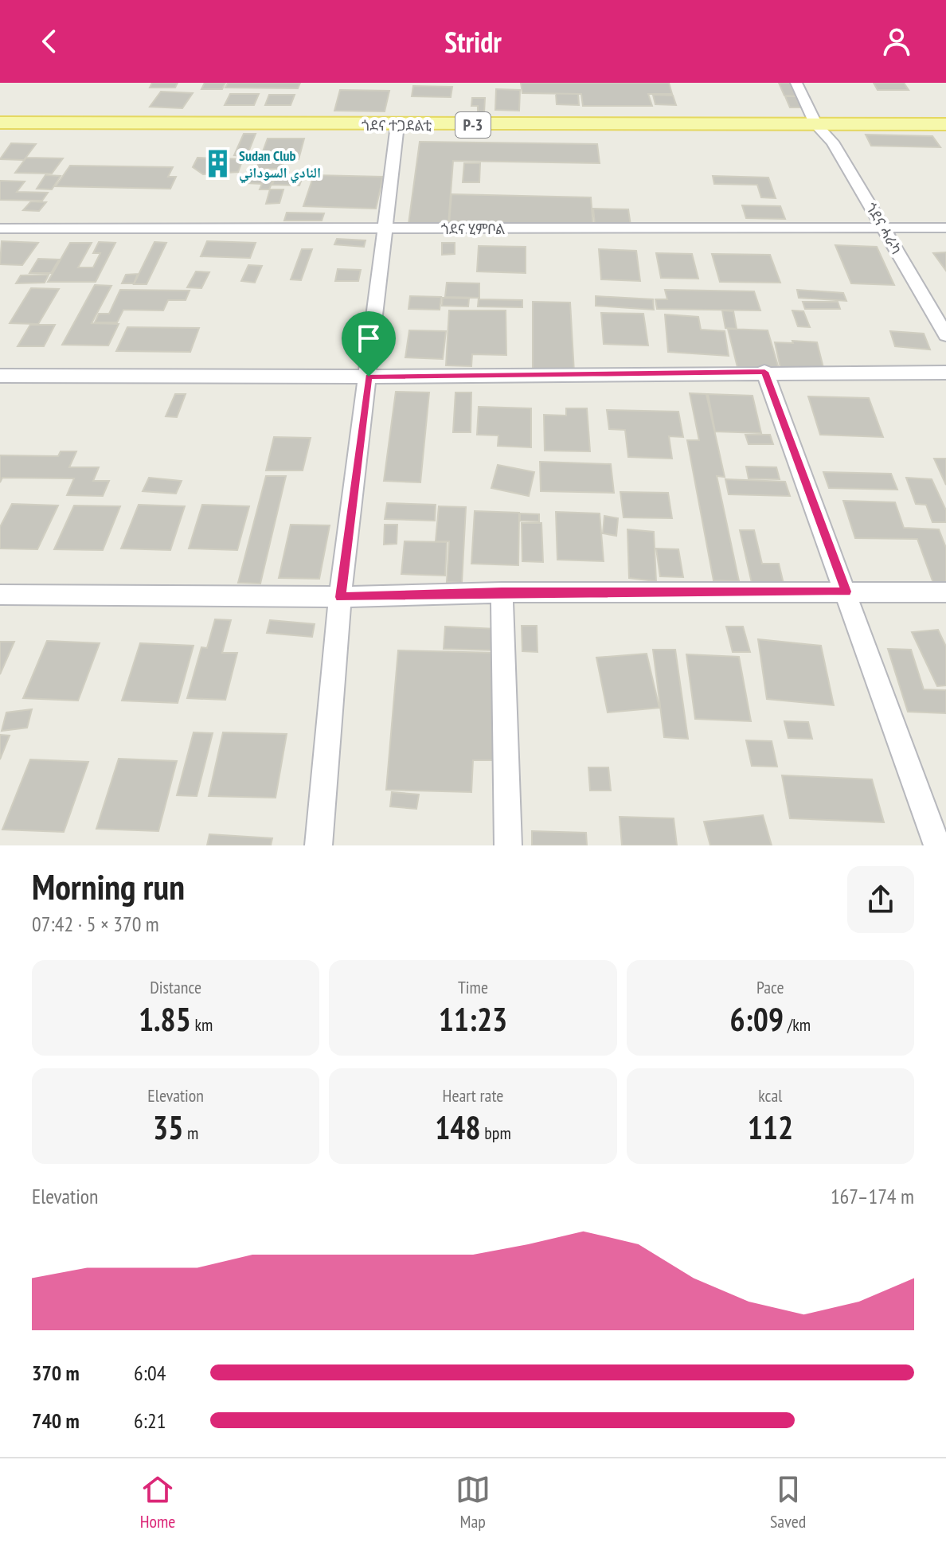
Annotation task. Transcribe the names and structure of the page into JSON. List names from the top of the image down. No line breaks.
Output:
{"streets":{"main road":["ጎደና ተጋደልቲ","P-3"],"street":["ጎደና ሂምቦል","ጎደና ሓራካ"]},"crossings":[["ጎደና ተጋደልቲ","ጎደና ሓራካ"],["ጎደና ሂምቦል","ጎደና ሓራካ"]],"places":{"building":["Sudan Club النادي السوداني"]},"page":{"header":"Stridr","heading":["Morning run","07:42 · 5 × 370 m"],"stats":[["Distance","1.85 km"],["Time","11:23"],["Pace","6:09 /km"],["Elevation","35 m"],["Heart rate","148 bpm"],["kcal","112"]],"chart":["Elevation","167–174 m"],"list":[{"name":"370 m","note":"6:04"},{"name":"740 m","note":"6:21"}],"tabs":["Home","Map","Saved"]}}
